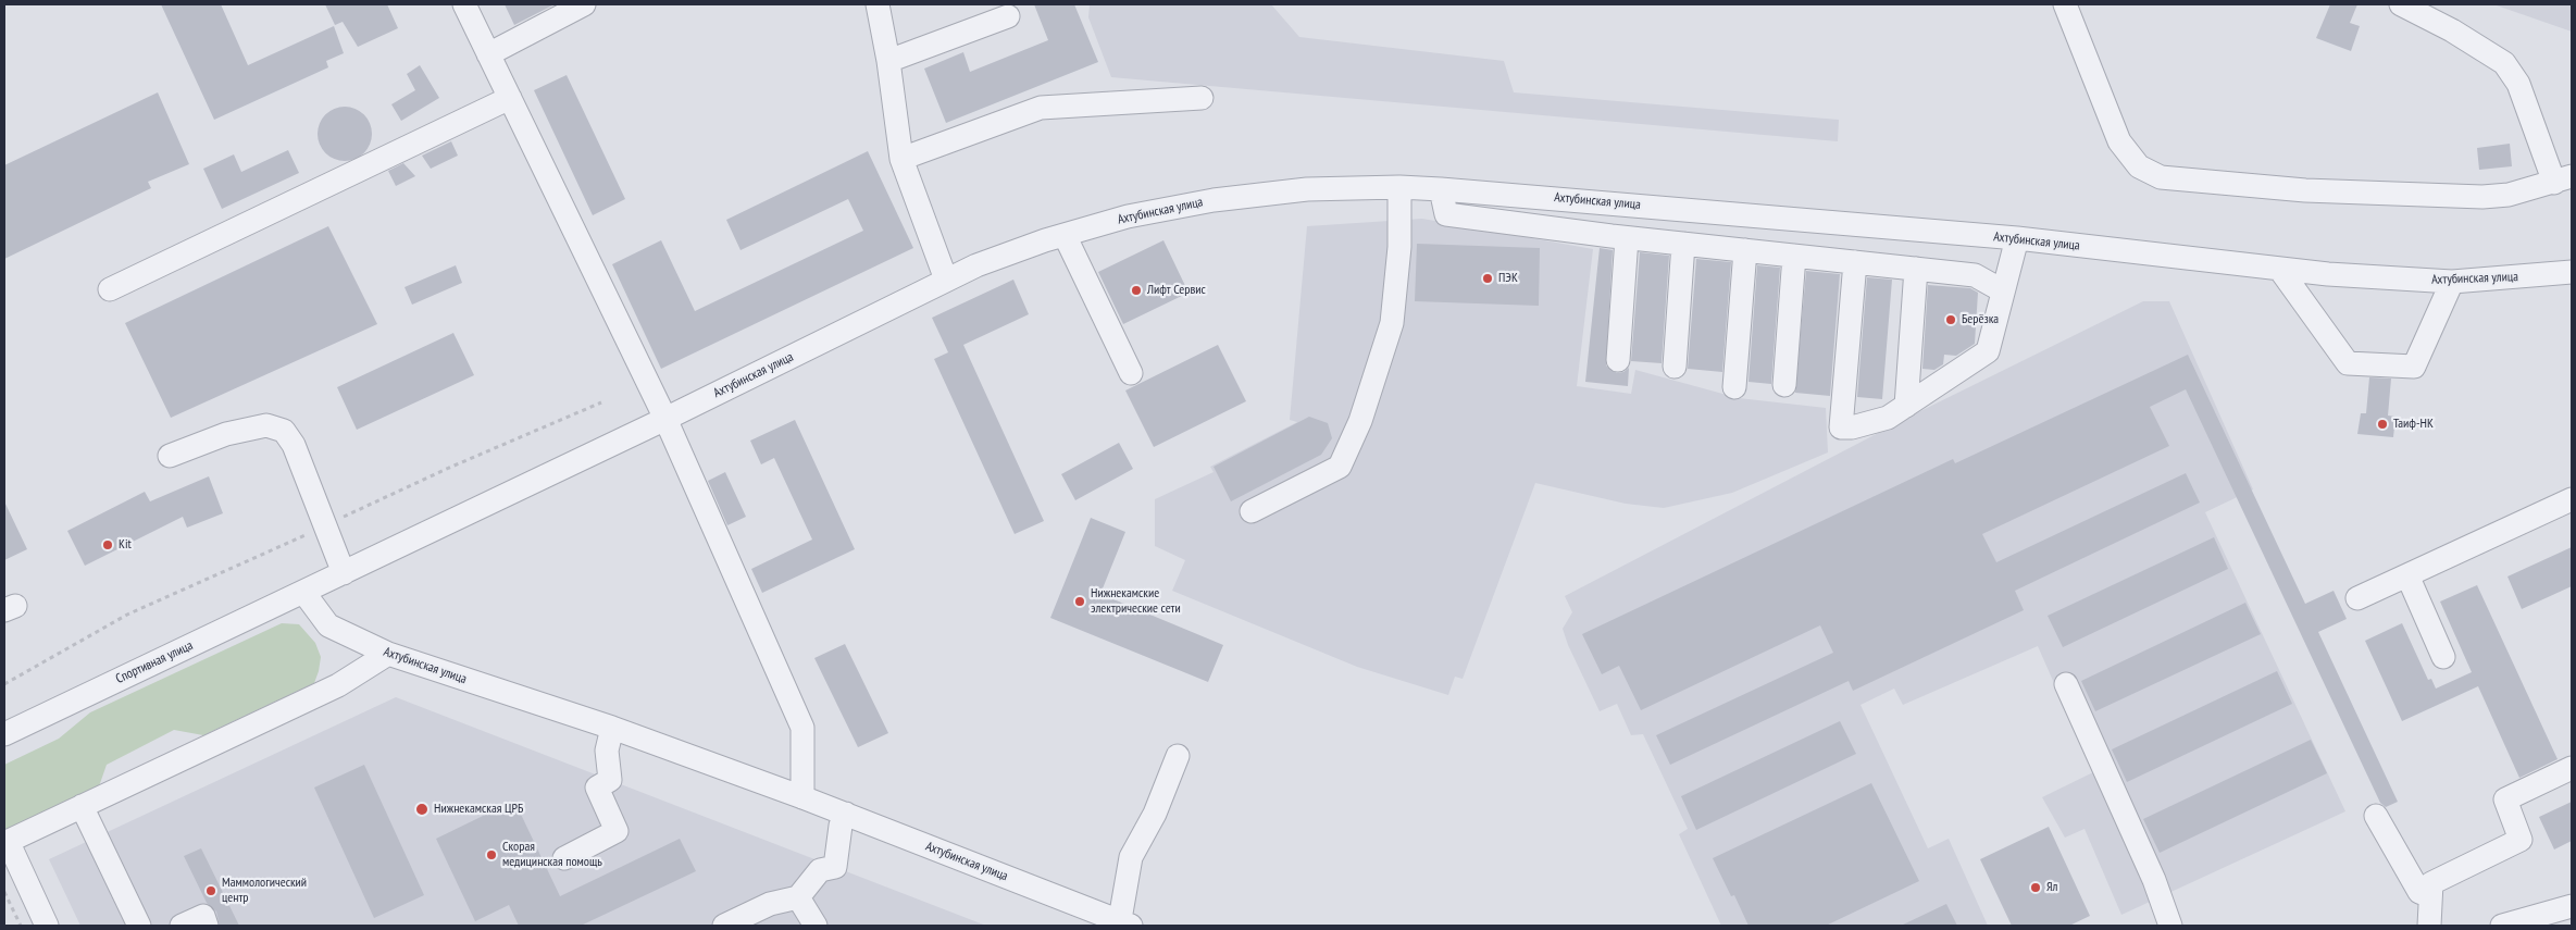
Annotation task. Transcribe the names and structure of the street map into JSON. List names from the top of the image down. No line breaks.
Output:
{"streets":{"street":["Ахтубинская улица","Спортивная улица"]},"crossings":[["Ахтубинская улица","Спортивная улица"]],"places":["ПЭК","Лифт Сервис","Берёзка","Таиф-НК","Kit","Нижнекамские электрические сети","Нижнекамская ЦРБ","Скорая медицинская помощь","Ял","Маммологический центр"]}
